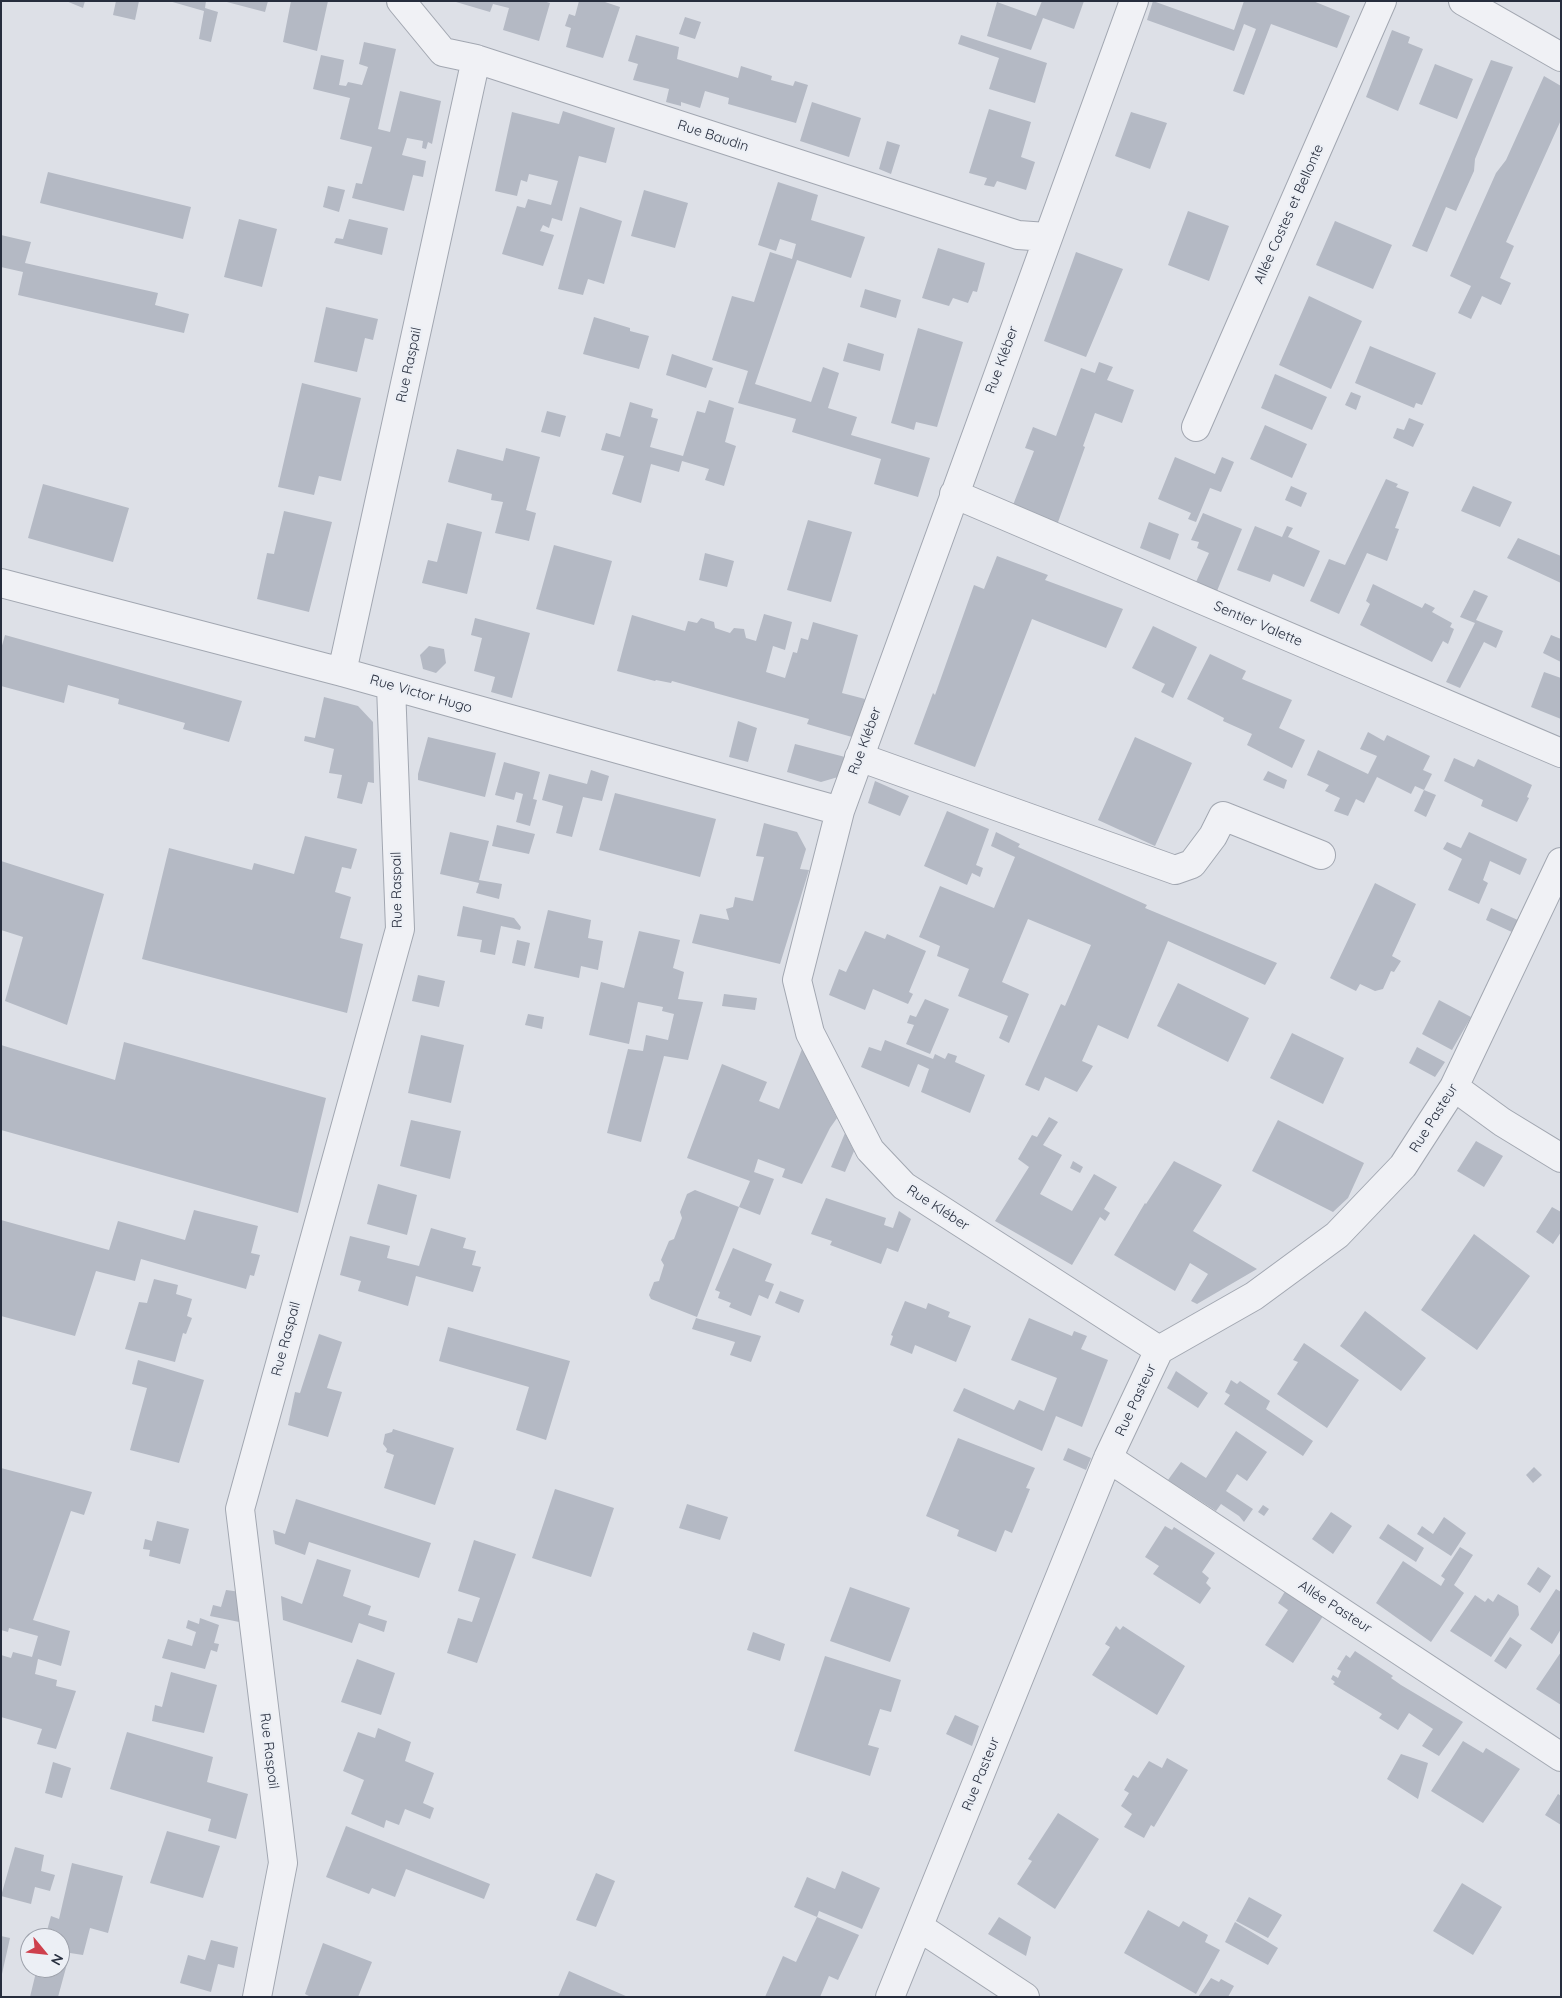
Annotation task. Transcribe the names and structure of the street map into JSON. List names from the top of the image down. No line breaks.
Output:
{"streets":{"street":["Rue Baudin","Allée Costes et Bellonte","Rue Kléber","Rue Raspail","Sentier Valette","Rue Victor Hugo","Rue Pasteur","Allée Pasteur"]},"crossings":[["Rue Baudin","Rue Kléber"],["Rue Baudin","Rue Raspail"],["Rue Kléber","Sentier Valette"],["Rue Kléber","Rue Victor Hugo"],["Rue Kléber","Rue Pasteur"],["Rue Raspail","Rue Victor Hugo"],["Rue Pasteur","Allée Pasteur"]],"north":"bottom right"}
